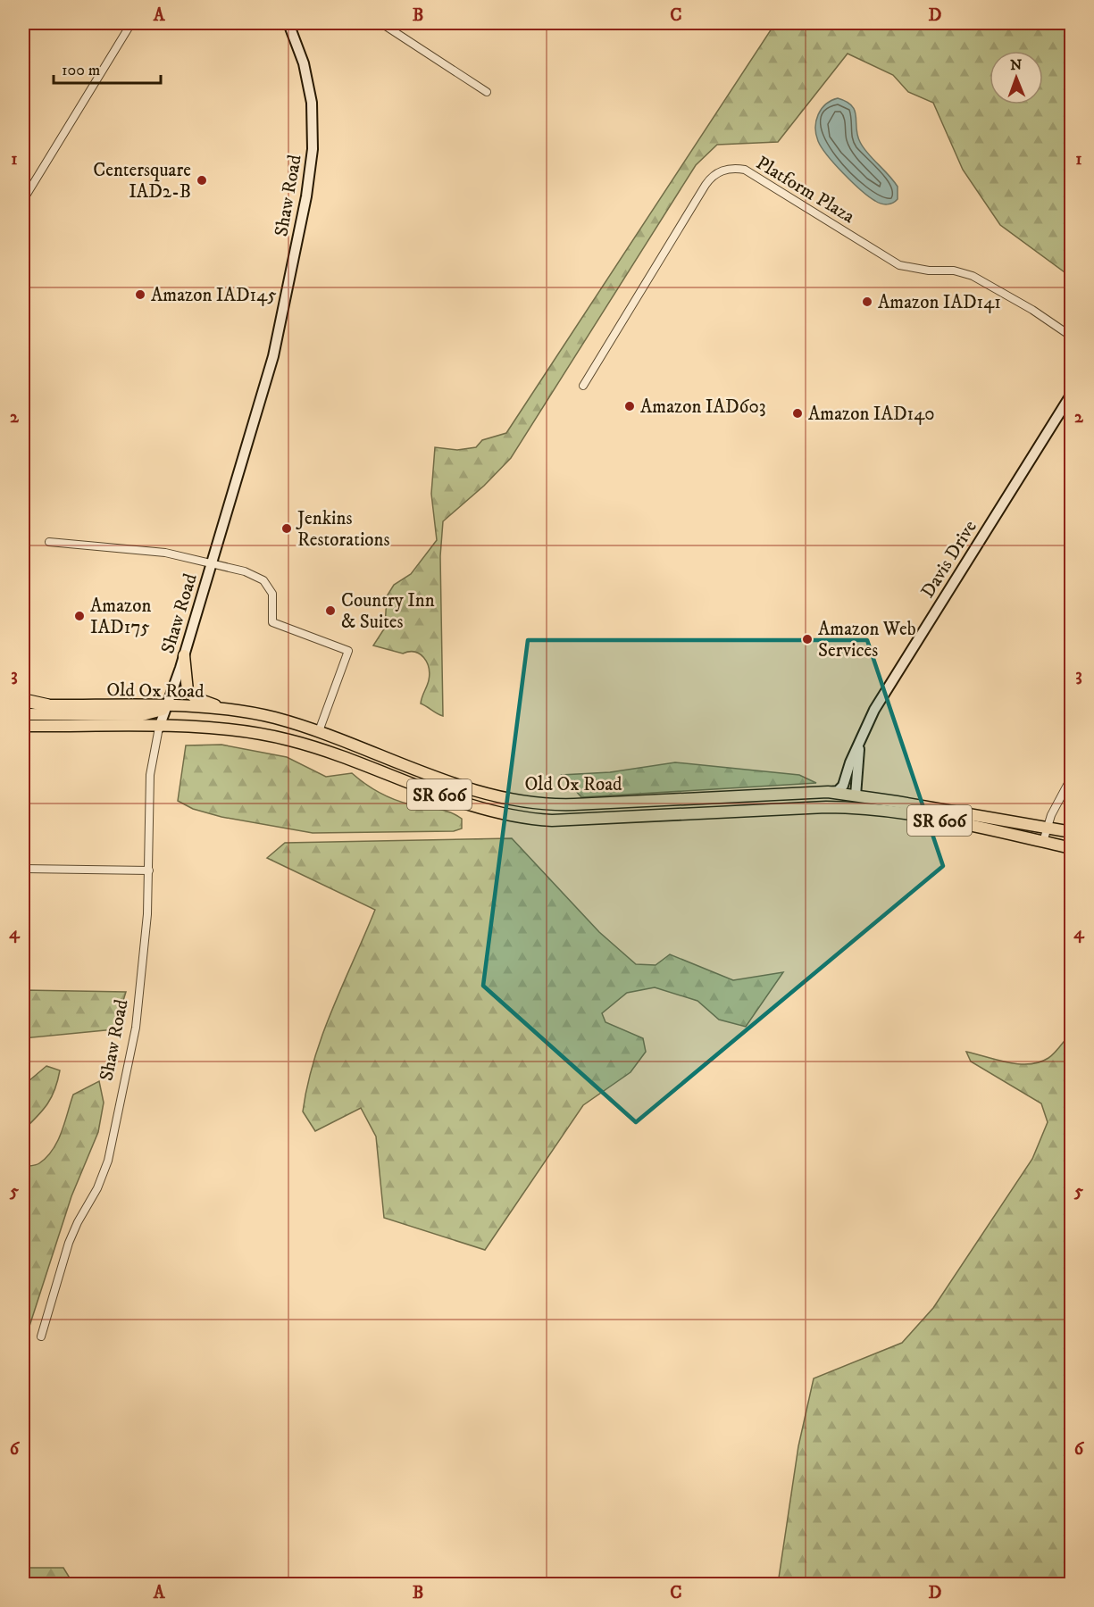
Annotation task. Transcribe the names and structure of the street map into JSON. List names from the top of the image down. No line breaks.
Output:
{"streets":{"main road":["Shaw Road","Davis Drive","Old Ox Road","SR 606"],"street":["Platform Plaza"]},"crossings":[["Shaw Road","Old Ox Road"],["Davis Drive","Old Ox Road"]],"places":["Centersquare IAD2-B","Amazon IAD145","Amazon IAD141","Amazon IAD603","Amazon IAD140","Jenkins Restorations","Country Inn & Suites","Amazon IAD175","Amazon Web Services"],"scale_bar":"100 m","north":"top","grid":{"columns":["A","B","C","D"],"rows":["1","2","3","4","5","6"]}}
